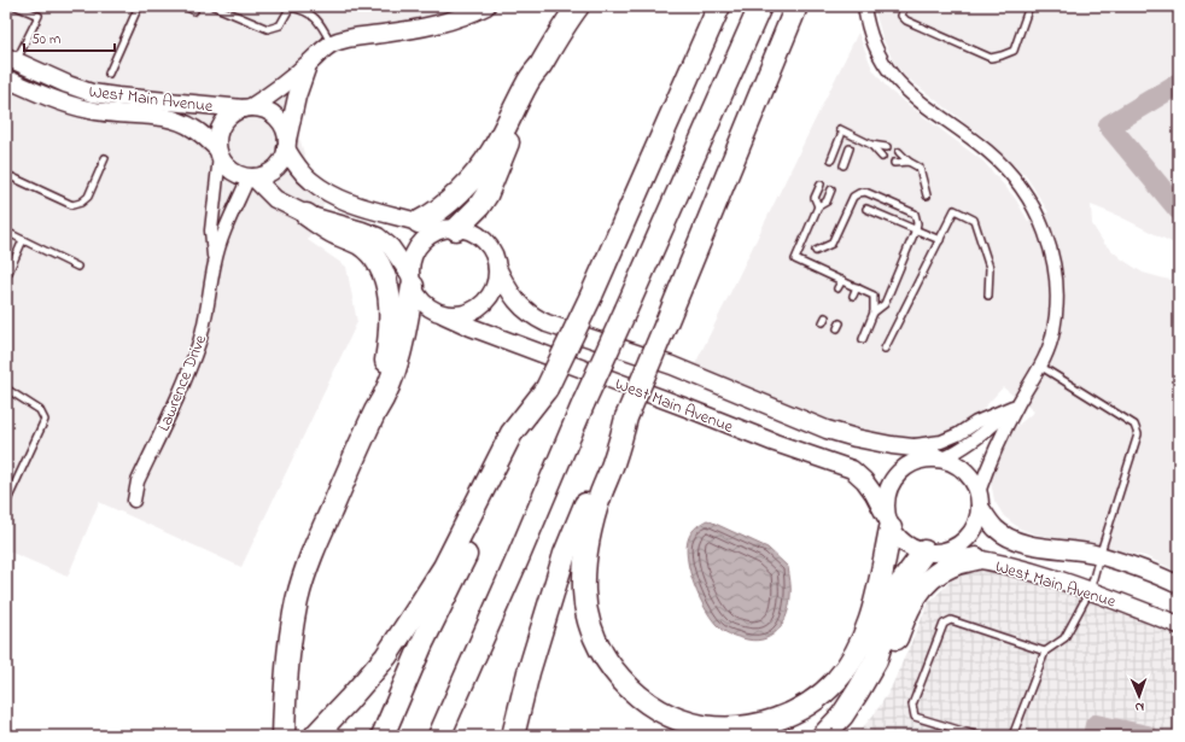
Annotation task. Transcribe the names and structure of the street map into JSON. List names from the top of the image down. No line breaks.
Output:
{"streets":{"main road":["West Main Avenue"],"street":["Lawrence Drive"]},"crossings":[["West Main Avenue","Lawrence Drive"]],"scale_bar":"50 m","north":"bottom"}
